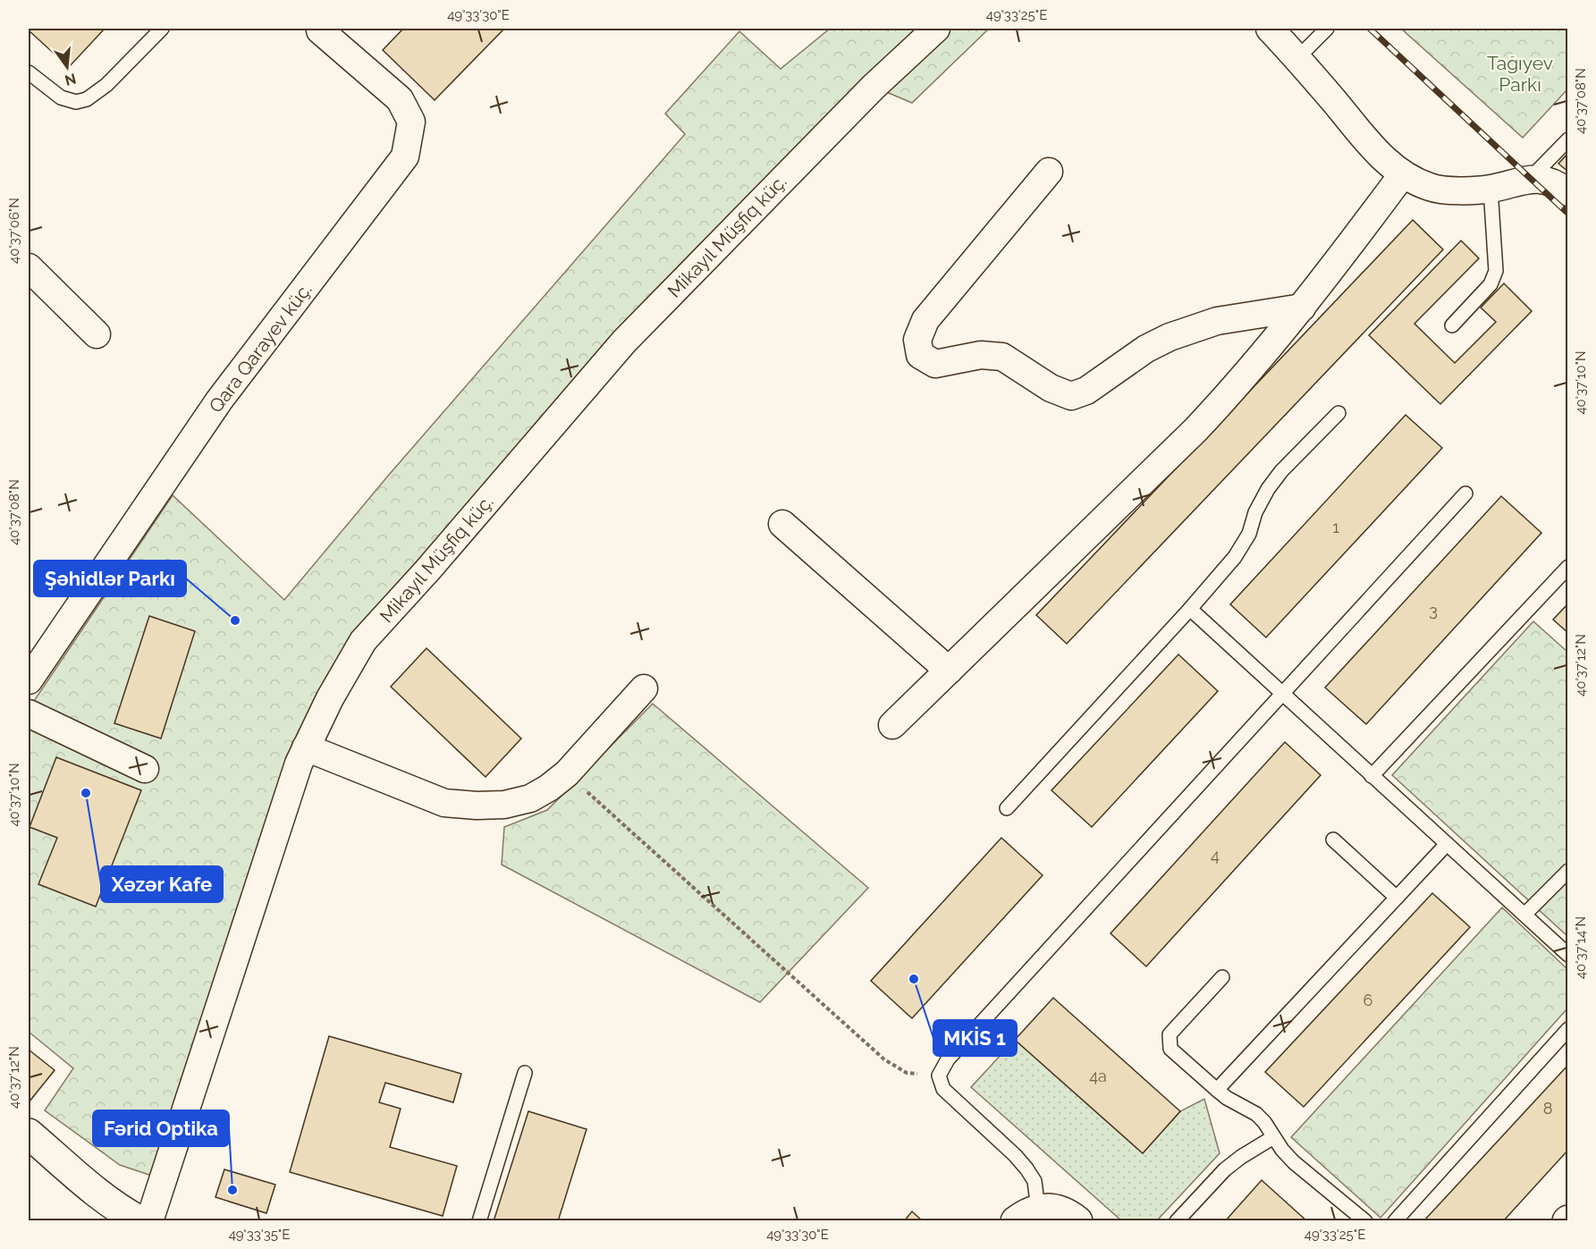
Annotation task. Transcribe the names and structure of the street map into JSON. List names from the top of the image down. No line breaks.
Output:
{"streets":{"street":["Mikayıl Müşfiq küç.","Qara Qarayev küç."]},"parks":["Tağıyev Parkı"],"places":["Şəhidlər Parkı","Xəzər Kafe","MKİS 1","Fərid Optika"],"house_numbers":["1","3","4","6","4a","8"],"north":"bottom","coordinates":["49°33'30\"E","49°33'25\"E","40°37'08\"N","40°37'06\"N","40°37'10\"N","40°37'12\"N","40°37'14\"N","49°33'35\"E"]}
